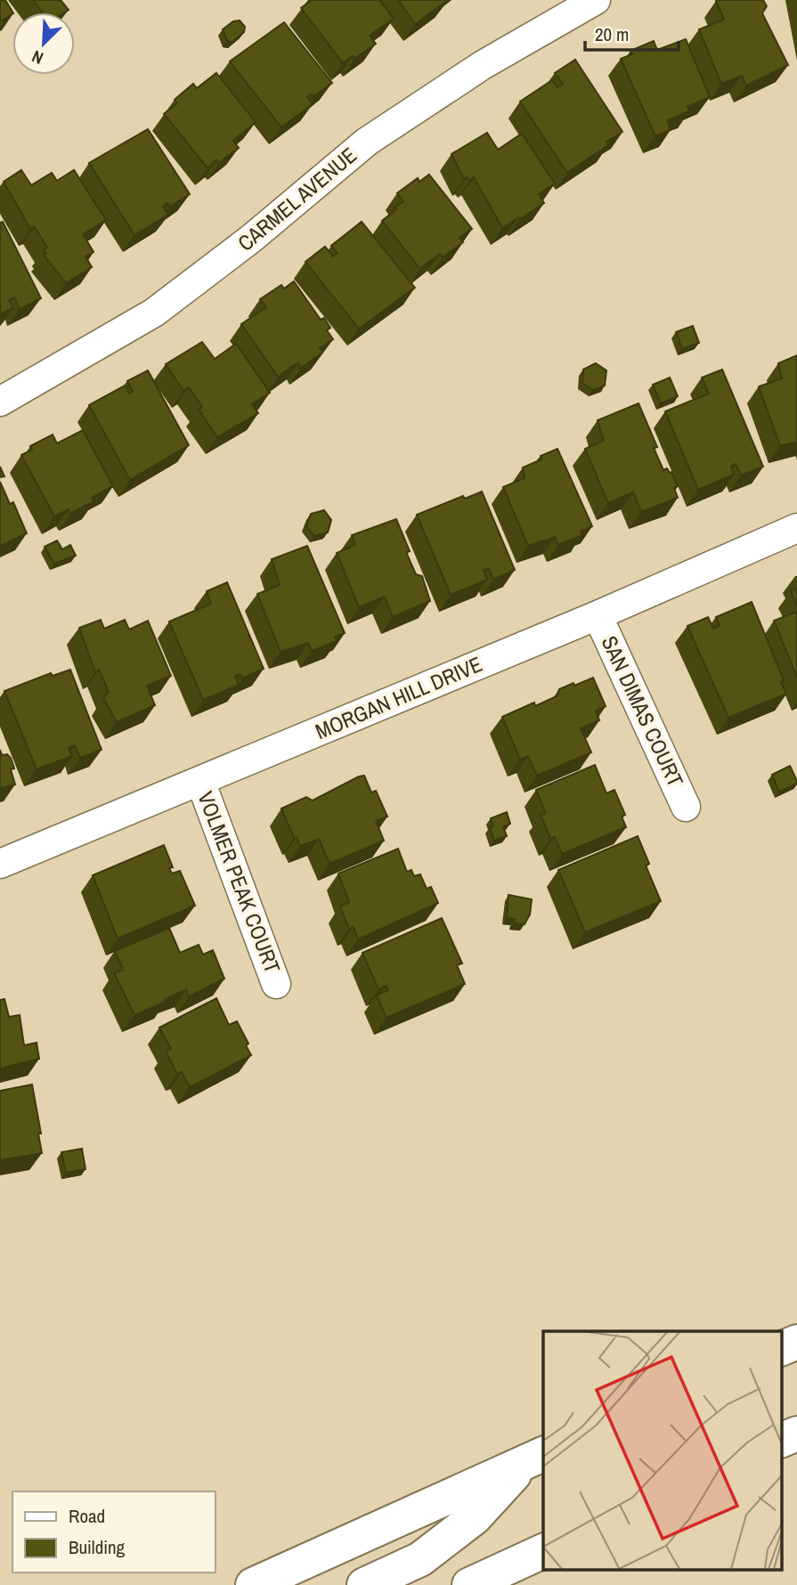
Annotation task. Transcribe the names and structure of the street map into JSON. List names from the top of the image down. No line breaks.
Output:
{"streets":{"street":["CARMEL AVENUE","MORGAN HILL DRIVE","SAN DIMAS COURT","VOLMER PEAK COURT"]},"crossings":[["MORGAN HILL DRIVE","SAN DIMAS COURT"],["MORGAN HILL DRIVE","VOLMER PEAK COURT"]],"legend":["Road","Building"],"scale_bar":"20 m","north":"bottom left"}
